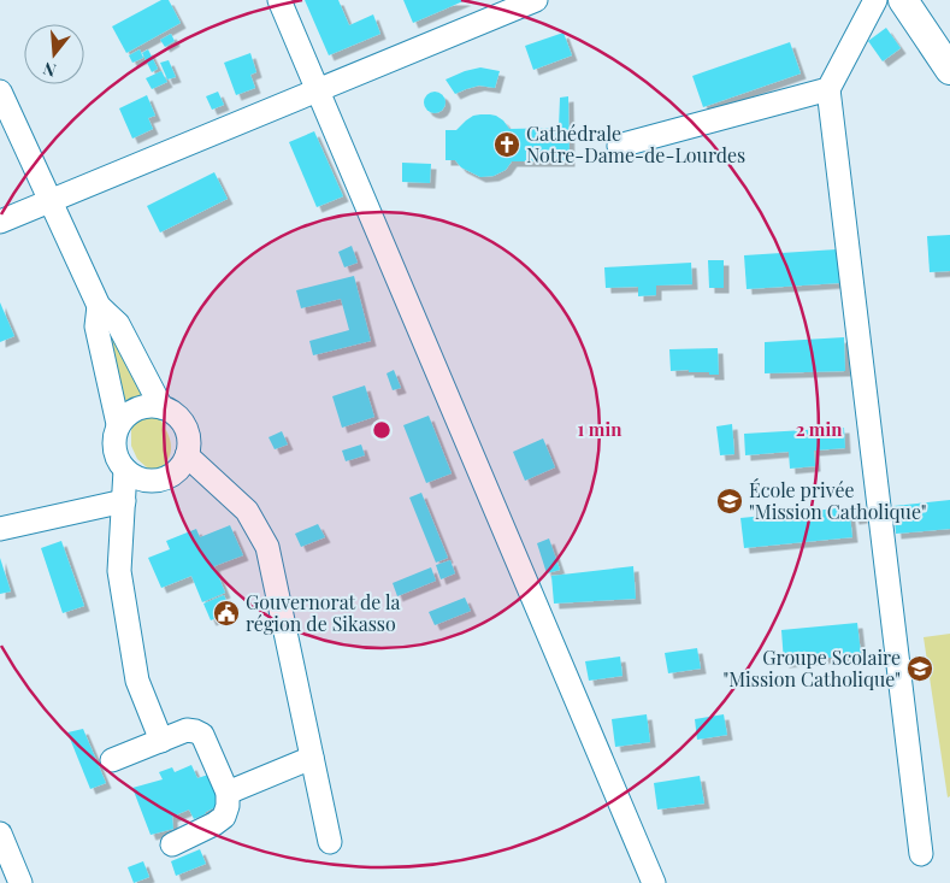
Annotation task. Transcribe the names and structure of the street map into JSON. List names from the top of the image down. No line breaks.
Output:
{"places":{"church":["Cathédrale Notre-Dame-de-Lourdes"],"school or university":["École privée \"Mission Catholique\"","Groupe Scolaire \"Mission Catholique\""],"public building":["Gouvernorat de la région de Sikasso"]},"north":"bottom","rings":["1 min","2 min"]}
